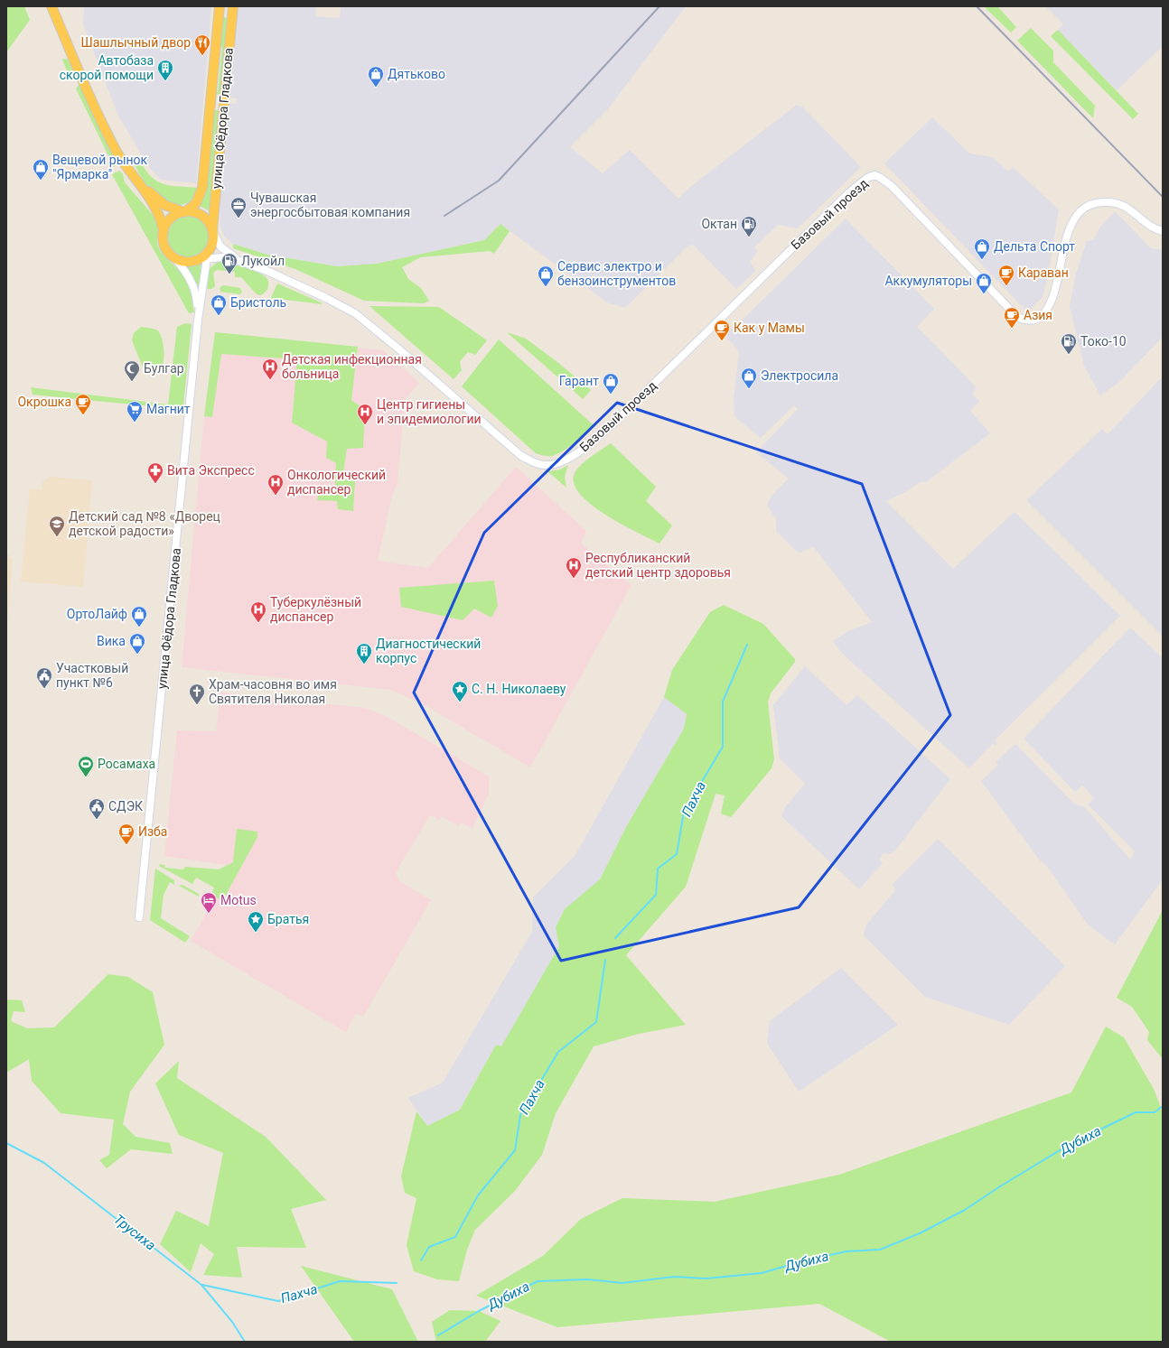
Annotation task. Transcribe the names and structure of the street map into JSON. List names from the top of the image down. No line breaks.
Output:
{"streets":{"main road":["улица Фёдора Гладкова"],"street":["Базовый проезд"]},"water":["Пахча","Дубиха","Трусиха"],"places":{"restaurant":["Шашлычный двор"],"building":["Автобаза скорой помощи","Диагностический корпус"],"shop":["Дятьково","Вещевой рынок \"Ярмарка\"","Дельта Спорт","Сервис электро и бензоинструментов","Аккумуляторы","Бристоль","Электросила","Гарант","ОртоЛайф","Вика"],"office":["Чувашская энергосбытовая компания"],"fuel station":["Октан","Лукойл","Токо-10"],"cafe":["Караван","Азия","Как у Мамы","Окрошка","Изба"],"hospital":["Детская инфекционная больница","Центр гигиены и эпидемиологии","Онкологический диспансер","Республиканский детский центр здоровья","Туберкулёзный диспансер"],"mosque":["Булгар"],"supermarket":["Магнит"],"pharmacy":["Вита Экспресс"],"school or university":["Детский сад №8 «Дворец детской радости»"],"public building":["Участковый пункт №6","СДЭК"],"place":["С. Н. Николаеву","Братья"],"church":["Храм-часовня во имя Святителя Николая"],"sports":["Росамаха"],"hotel":["Motus"]}}
